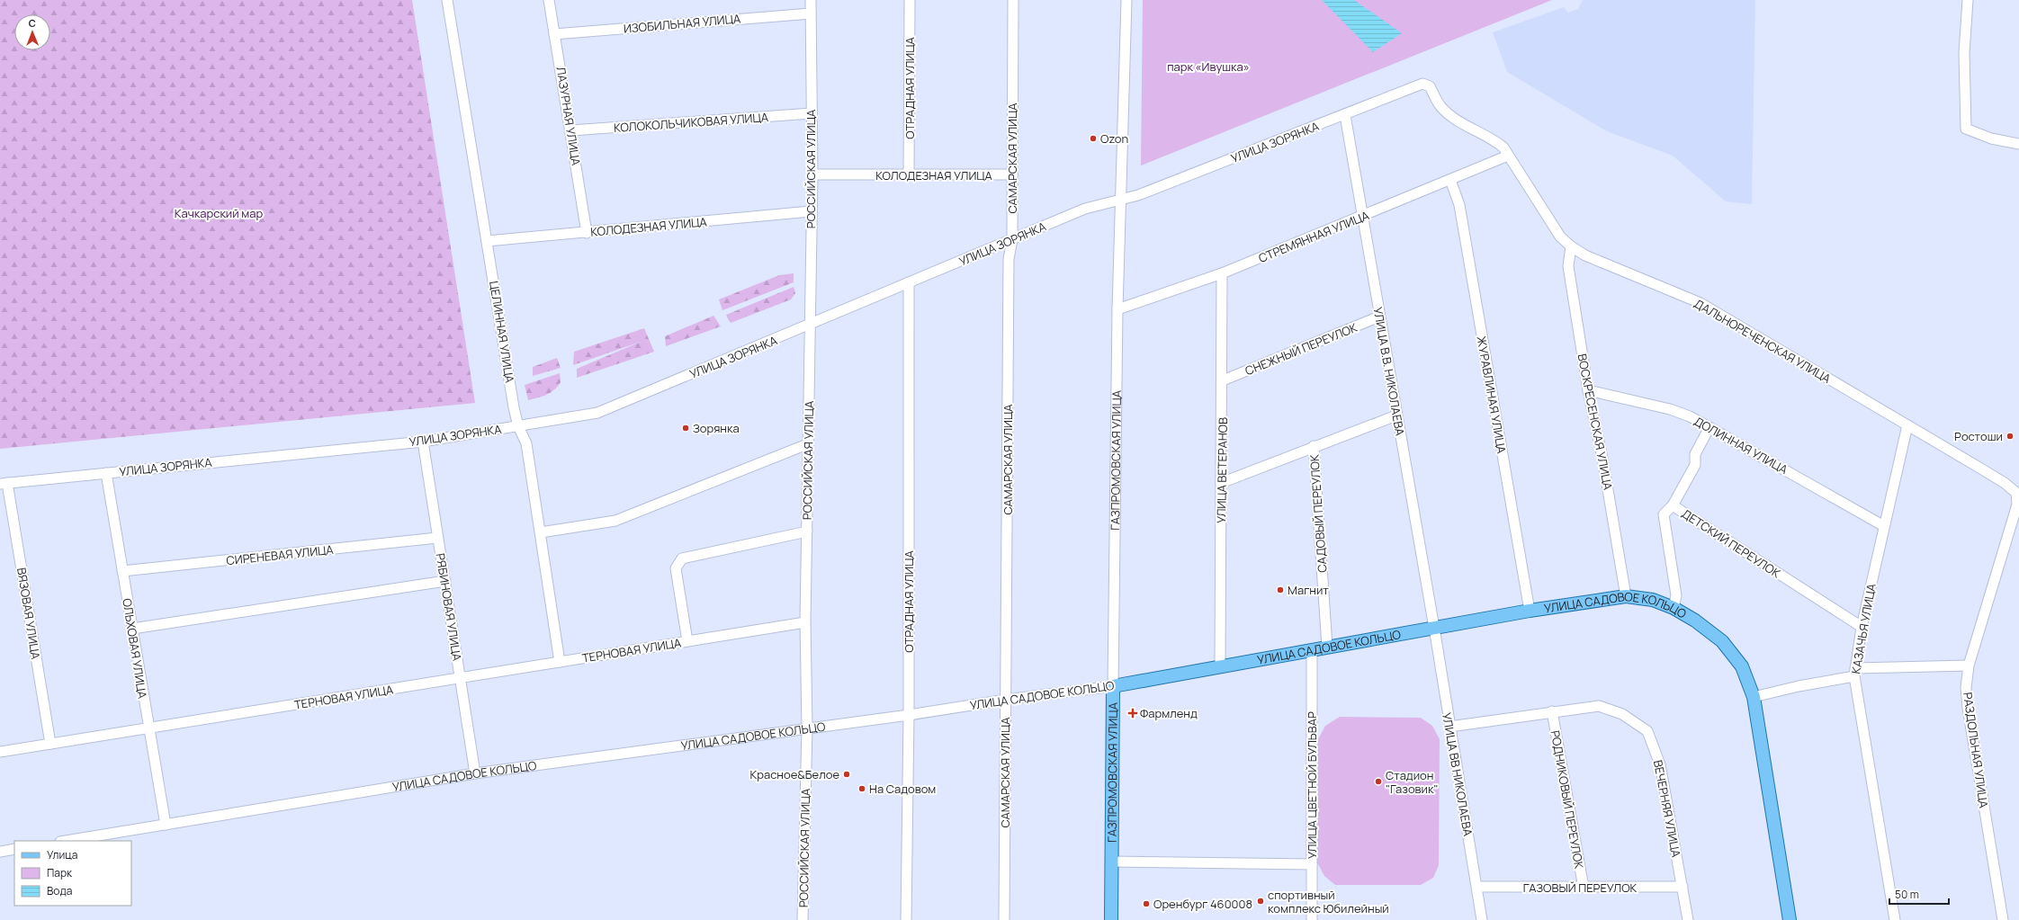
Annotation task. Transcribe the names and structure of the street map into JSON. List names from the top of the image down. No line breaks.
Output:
{"streets":{"main road":["ГАЗПРОМОВСКАЯ УЛИЦА","УЛИЦА САДОВОЕ КОЛЬЦО"],"street":["ИЗОБИЛЬНАЯ УЛИЦА","ОТРАДНАЯ УЛИЦА","ЛАЗУРНАЯ УЛИЦА","КОЛОКОЛЬЧИКОВАЯ УЛИЦА","УЛИЦА ЗОРЯНКА","САМАРСКАЯ УЛИЦА","РОССИЙСКАЯ УЛИЦА","КОЛОДЕЗНАЯ УЛИЦА","СТРЕМЯННАЯ УЛИЦА","ЦЕЛИННАЯ УЛИЦА","ДАЛЬНОРЕЧЕНСКАЯ УЛИЦА","СНЕЖНЫЙ ПЕРЕУЛОК","УЛИЦА В.В. НИКОЛАЕВА","ЖУРАВЛИНАЯ УЛИЦА","ВОСКРЕСЕНСКАЯ УЛИЦА","ДОЛИННАЯ УЛИЦА","УЛИЦА ВЕТЕРАНОВ","САДОВЫЙ ПЕРЕУЛОК","ДЕТСКИЙ ПЕРЕУЛОК","СИРЕНЕВАЯ УЛИЦА","РЯБИНОВАЯ УЛИЦА","ВЯЗОВАЯ УЛИЦА","КАЗАЧЬЯ УЛИЦА","ОЛЬХОВАЯ УЛИЦА","ТЕРНОВАЯ УЛИЦА","РАЗДОЛЬНАЯ УЛИЦА","УЛИЦА ВВ НИКОЛАЕВА","УЛИЦА ЦВЕТНОЙ БУЛЬВАР","РОДНИКОВЫЙ ПЕРЕУЛОК","ВЕЧЕРНЯЯ УЛИЦА","ГАЗОВЫЙ ПЕРЕУЛОК"]},"crossings":[["ИЗОБИЛЬНАЯ УЛИЦА","ЛАЗУРНАЯ УЛИЦА"],["ИЗОБИЛЬНАЯ УЛИЦА","РОССИЙСКАЯ УЛИЦА"],["ОТРАДНАЯ УЛИЦА","УЛИЦА ЗОРЯНКА"],["ОТРАДНАЯ УЛИЦА","КОЛОДЕЗНАЯ УЛИЦА"],["ОТРАДНАЯ УЛИЦА","УЛИЦА САДОВОЕ КОЛЬЦО"],["ЛАЗУРНАЯ УЛИЦА","КОЛОКОЛЬЧИКОВАЯ УЛИЦА"],["ЛАЗУРНАЯ УЛИЦА","КОЛОДЕЗНАЯ УЛИЦА"],["КОЛОКОЛЬЧИКОВАЯ УЛИЦА","РОССИЙСКАЯ УЛИЦА"],["УЛИЦА ЗОРЯНКА","САМАРСКАЯ УЛИЦА"],["УЛИЦА ЗОРЯНКА","РОССИЙСКАЯ УЛИЦА"],["УЛИЦА ЗОРЯНКА","ЦЕЛИННАЯ УЛИЦА"],["УЛИЦА ЗОРЯНКА","ДАЛЬНОРЕЧЕНСКАЯ УЛИЦА"],["УЛИЦА ЗОРЯНКА","УЛИЦА В.В. НИКОЛАЕВА"],["УЛИЦА ЗОРЯНКА","ГАЗПРОМОВСКАЯ УЛИЦА"],["УЛИЦА ЗОРЯНКА","РЯБИНОВАЯ УЛИЦА"],["УЛИЦА ЗОРЯНКА","ВЯЗОВАЯ УЛИЦА"],["УЛИЦА ЗОРЯНКА","ОЛЬХОВАЯ УЛИЦА"],["САМАРСКАЯ УЛИЦА","КОЛОДЕЗНАЯ УЛИЦА"],["САМАРСКАЯ УЛИЦА","УЛИЦА САДОВОЕ КОЛЬЦО"],["РОССИЙСКАЯ УЛИЦА","КОЛОДЕЗНАЯ УЛИЦА"],["РОССИЙСКАЯ УЛИЦА","УЛИЦА САДОВОЕ КОЛЬЦО"],["РОССИЙСКАЯ УЛИЦА","ТЕРНОВАЯ УЛИЦА"],["КОЛОДЕЗНАЯ УЛИЦА","ЦЕЛИННАЯ УЛИЦА"],["СТРЕМЯННАЯ УЛИЦА","ДАЛЬНОРЕЧЕНСКАЯ УЛИЦА"],["СТРЕМЯННАЯ УЛИЦА","УЛИЦА В.В. НИКОЛАЕВА"],["СТРЕМЯННАЯ УЛИЦА","ЖУРАВЛИНАЯ УЛИЦА"],["СТРЕМЯННАЯ УЛИЦА","ГАЗПРОМОВСКАЯ УЛИЦА"],["СТРЕМЯННАЯ УЛИЦА","УЛИЦА ВЕТЕРАНОВ"],["ЦЕЛИННАЯ УЛИЦА","ТЕРНОВАЯ УЛИЦА"],["ДАЛЬНОРЕЧЕНСКАЯ УЛИЦА","ВОСКРЕСЕНСКАЯ УЛИЦА"],["ДАЛЬНОРЕЧЕНСКАЯ УЛИЦА","КАЗАЧЬЯ УЛИЦА"],["ДАЛЬНОРЕЧЕНСКАЯ УЛИЦА","РАЗДОЛЬНАЯ УЛИЦА"],["СНЕЖНЫЙ ПЕРЕУЛОК","УЛИЦА В.В. НИКОЛАЕВА"],["СНЕЖНЫЙ ПЕРЕУЛОК","УЛИЦА ВЕТЕРАНОВ"],["УЛИЦА В.В. НИКОЛАЕВА","УЛИЦА САДОВОЕ КОЛЬЦО"],["УЛИЦА В.В. НИКОЛАЕВА","УЛИЦА ВВ НИКОЛАЕВА"],["ЖУРАВЛИНАЯ УЛИЦА","УЛИЦА САДОВОЕ КОЛЬЦО"],["ВОСКРЕСЕНСКАЯ УЛИЦА","ДОЛИННАЯ УЛИЦА"],["ВОСКРЕСЕНСКАЯ УЛИЦА","УЛИЦА САДОВОЕ КОЛЬЦО"],["ДОЛИННАЯ УЛИЦА","КАЗАЧЬЯ УЛИЦА"],["ГАЗПРОМОВСКАЯ УЛИЦА","УЛИЦА САДОВОЕ КОЛЬЦО"],["УЛИЦА ВЕТЕРАНОВ","УЛИЦА САДОВОЕ КОЛЬЦО"],["САДОВЫЙ ПЕРЕУЛОК","УЛИЦА САДОВОЕ КОЛЬЦО"],["ДЕТСКИЙ ПЕРЕУЛОК","УЛИЦА САДОВОЕ КОЛЬЦО"],["ДЕТСКИЙ ПЕРЕУЛОК","КАЗАЧЬЯ УЛИЦА"],["СИРЕНЕВАЯ УЛИЦА","РЯБИНОВАЯ УЛИЦА"],["СИРЕНЕВАЯ УЛИЦА","ОЛЬХОВАЯ УЛИЦА"],["РЯБИНОВАЯ УЛИЦА","УЛИЦА САДОВОЕ КОЛЬЦО"],["РЯБИНОВАЯ УЛИЦА","ТЕРНОВАЯ УЛИЦА"],["ВЯЗОВАЯ УЛИЦА","ТЕРНОВАЯ УЛИЦА"],["УЛИЦА САДОВОЕ КОЛЬЦО","ОЛЬХОВАЯ УЛИЦА"],["УЛИЦА САДОВОЕ КОЛЬЦО","УЛИЦА ВВ НИКОЛАЕВА"],["УЛИЦА САДОВОЕ КОЛЬЦО","УЛИЦА ЦВЕТНОЙ БУЛЬВАР"],["ОЛЬХОВАЯ УЛИЦА","ТЕРНОВАЯ УЛИЦА"],["УЛИЦА ВВ НИКОЛАЕВА","ВЕЧЕРНЯЯ УЛИЦА"],["УЛИЦА ВВ НИКОЛАЕВА","ГАЗОВЫЙ ПЕРЕУЛОК"],["РОДНИКОВЫЙ ПЕРЕУЛОК","ВЕЧЕРНЯЯ УЛИЦА"],["РОДНИКОВЫЙ ПЕРЕУЛОК","ГАЗОВЫЙ ПЕРЕУЛОК"],["ВЕЧЕРНЯЯ УЛИЦА","ГАЗОВЫЙ ПЕРЕУЛОК"]],"parks":["парк «Ивушка»","Качкарский мар"],"places":{"other":["Ozon","Зорянка","Ростоши","Магнит","Красное&Белое","Стадион \"Газовик\"","На Садовом","спортивный комплекс Юбилейный","Оренбург 460008"],"health":["Фармленд"]},"legend":["Улица","Парк","Вода"],"scale_bar":"50 m","north":"top"}
